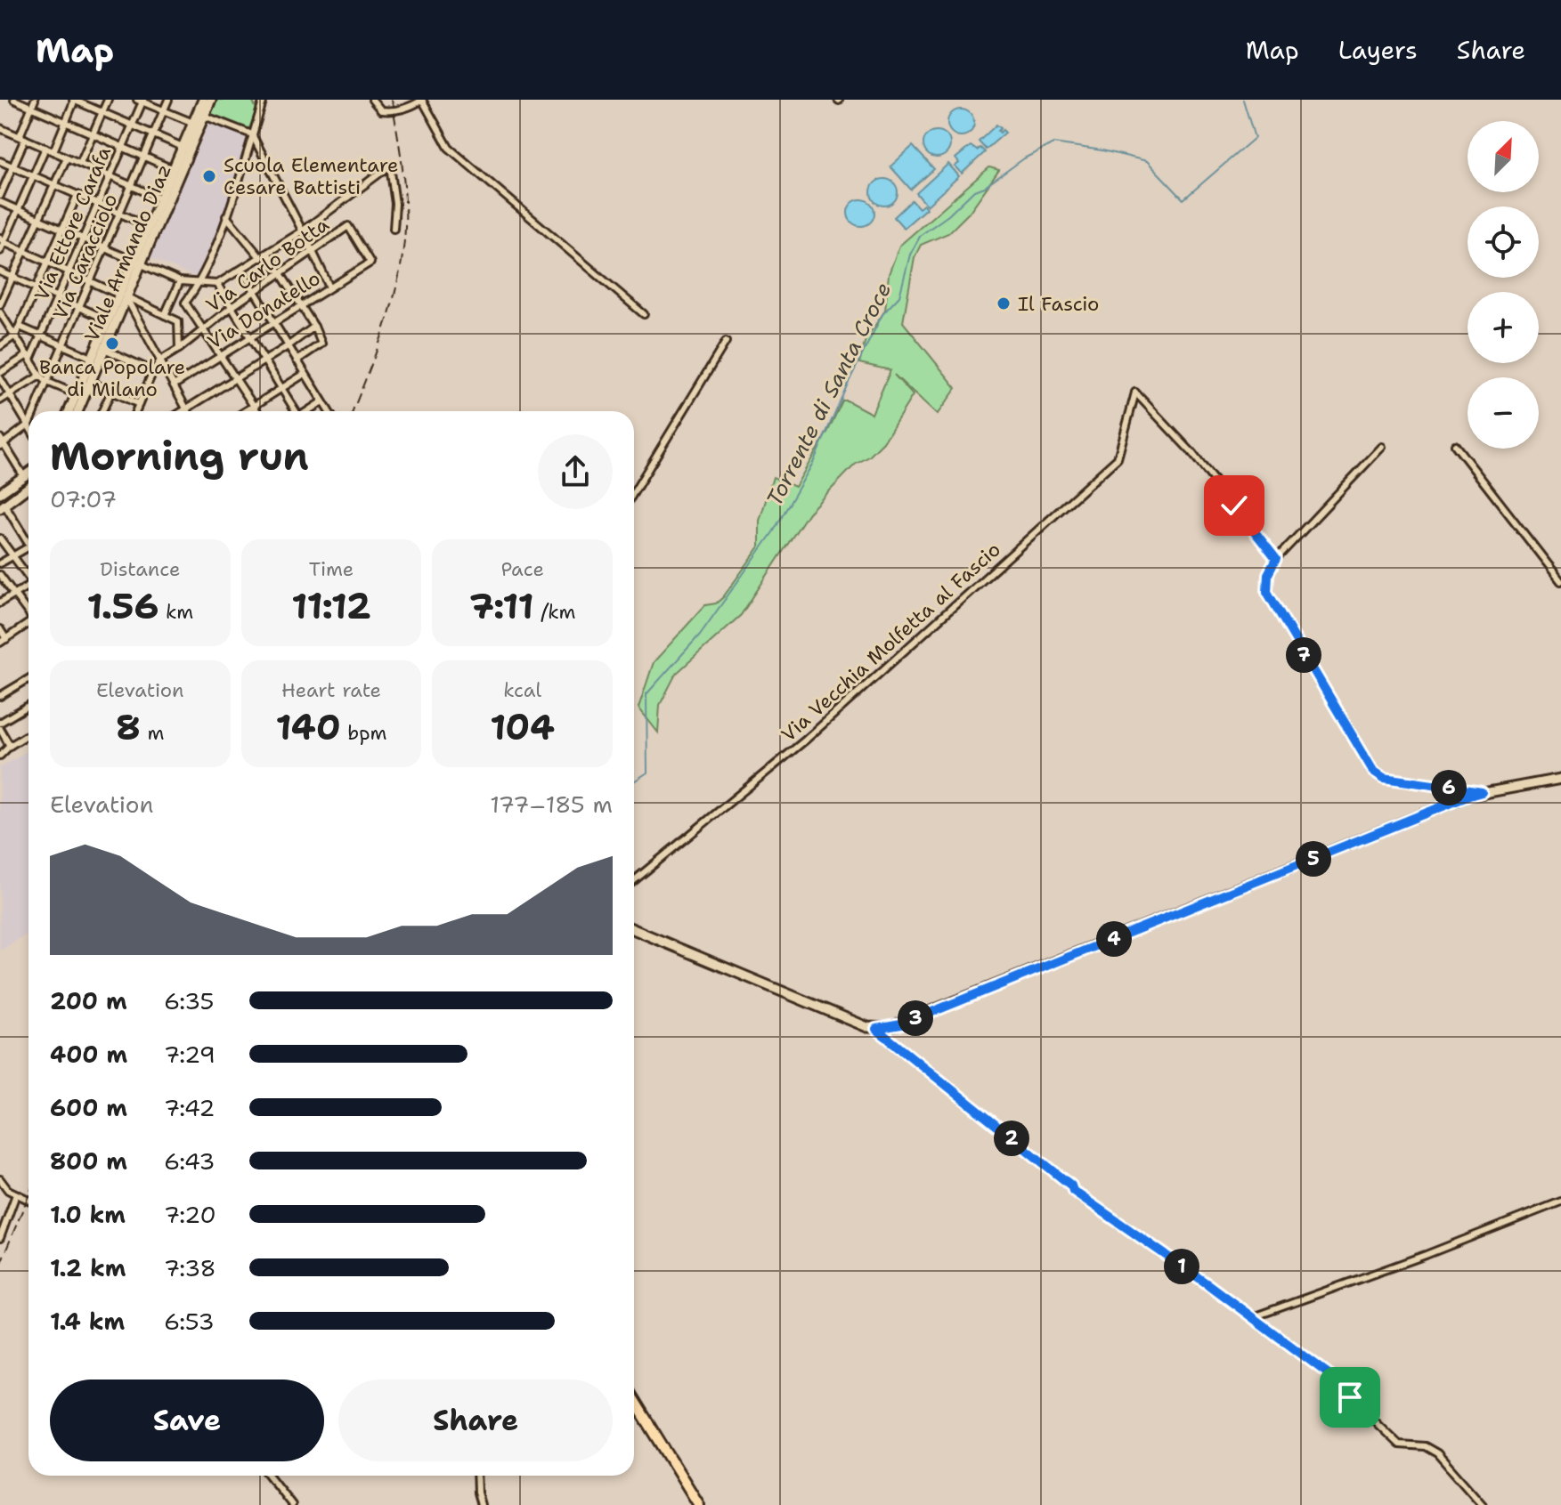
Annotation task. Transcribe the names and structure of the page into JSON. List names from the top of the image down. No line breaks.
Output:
{"streets":{"street":["Via Ettore Carafa","Viale Armando Diaz","Via Caracciolo","Via Carlo Botta","Via Donatello","Via Vecchia Molfetta al Fascio"]},"crossings":[["Via Carlo Botta","Via Donatello"]],"water":["Torrente di Santa Croce"],"places":["Scuola Elementare Cesare Battisti","Il Fascio","Banca Popolare di Milano"],"north":"top right","page":{"header":"Map","nav":["Map","Layers","Share"],"map_buttons":["+","−"],"heading":["Morning run","07:07"],"stats":[["Distance","1.56 km"],["Time","11:12"],["Pace","7:11 /km"],["Elevation","8 m"],["Heart rate","140 bpm"],["kcal","104"]],"pins":["7","6","5","4","3","2","1"],"chart":["Elevation","177–185 m"],"list":[{"name":"200 m","note":"6:35"},{"name":"400 m","note":"7:29"},{"name":"600 m","note":"7:42"},{"name":"800 m","note":"6:43"},{"name":"1.0 km","note":"7:20"},{"name":"1.2 km","note":"7:38"},{"name":"1.4 km","note":"6:53"}],"buttons":["Save","Share"]}}
